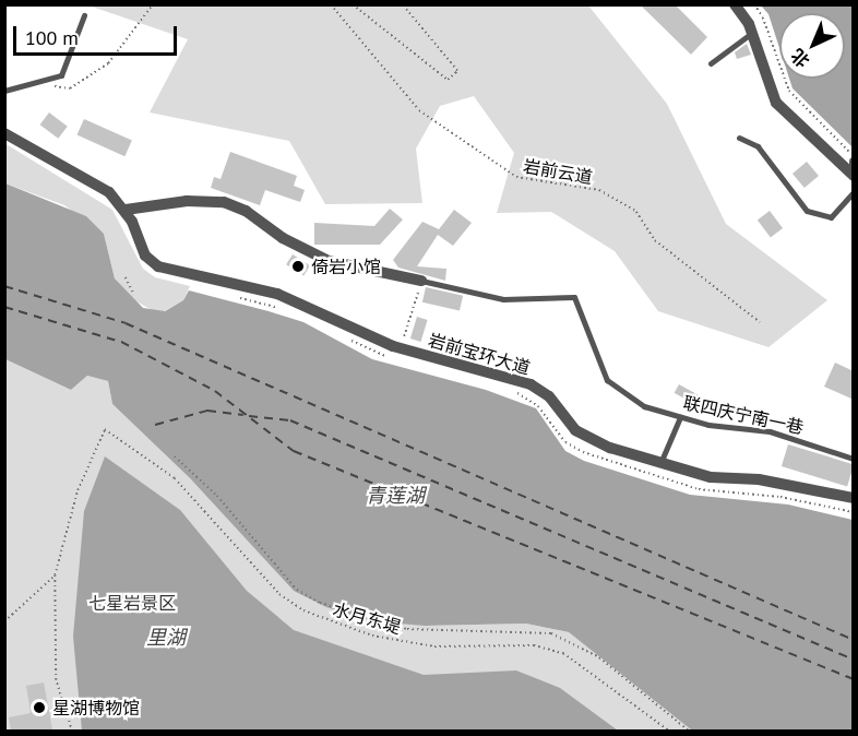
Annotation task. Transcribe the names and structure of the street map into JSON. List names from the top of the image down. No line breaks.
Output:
{"streets":{"street":["岩前宝环大道"],"lane":["联四庆宁南一巷"],"path":["岩前云道","水月东堤"]},"water":["青莲湖","里湖"],"parks":["七星岩景区"],"places":["倚岩小馆","星湖博物馆"],"scale_bar":"100 m","north":"bottom left"}
